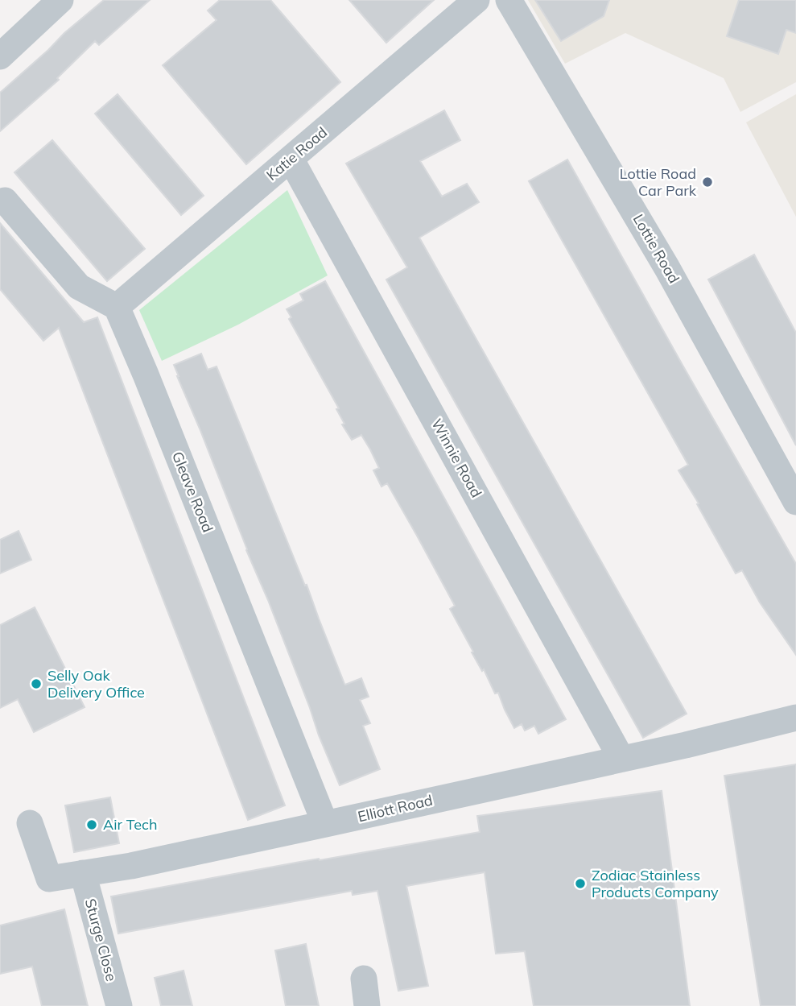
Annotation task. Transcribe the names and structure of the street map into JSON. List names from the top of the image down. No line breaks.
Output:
{"streets":{"street":["Katie Road","Lottie Road","Winnie Road","Gleave Road","Elliott Road","Sturge Close"]},"crossings":[["Katie Road","Winnie Road"],["Katie Road","Gleave Road"],["Winnie Road","Elliott Road"],["Gleave Road","Elliott Road"],["Elliott Road","Sturge Close"]],"places":["Lottie Road Car Park","Selly Oak Delivery Office","Air Tech","Zodiac Stainless Products Company"]}
